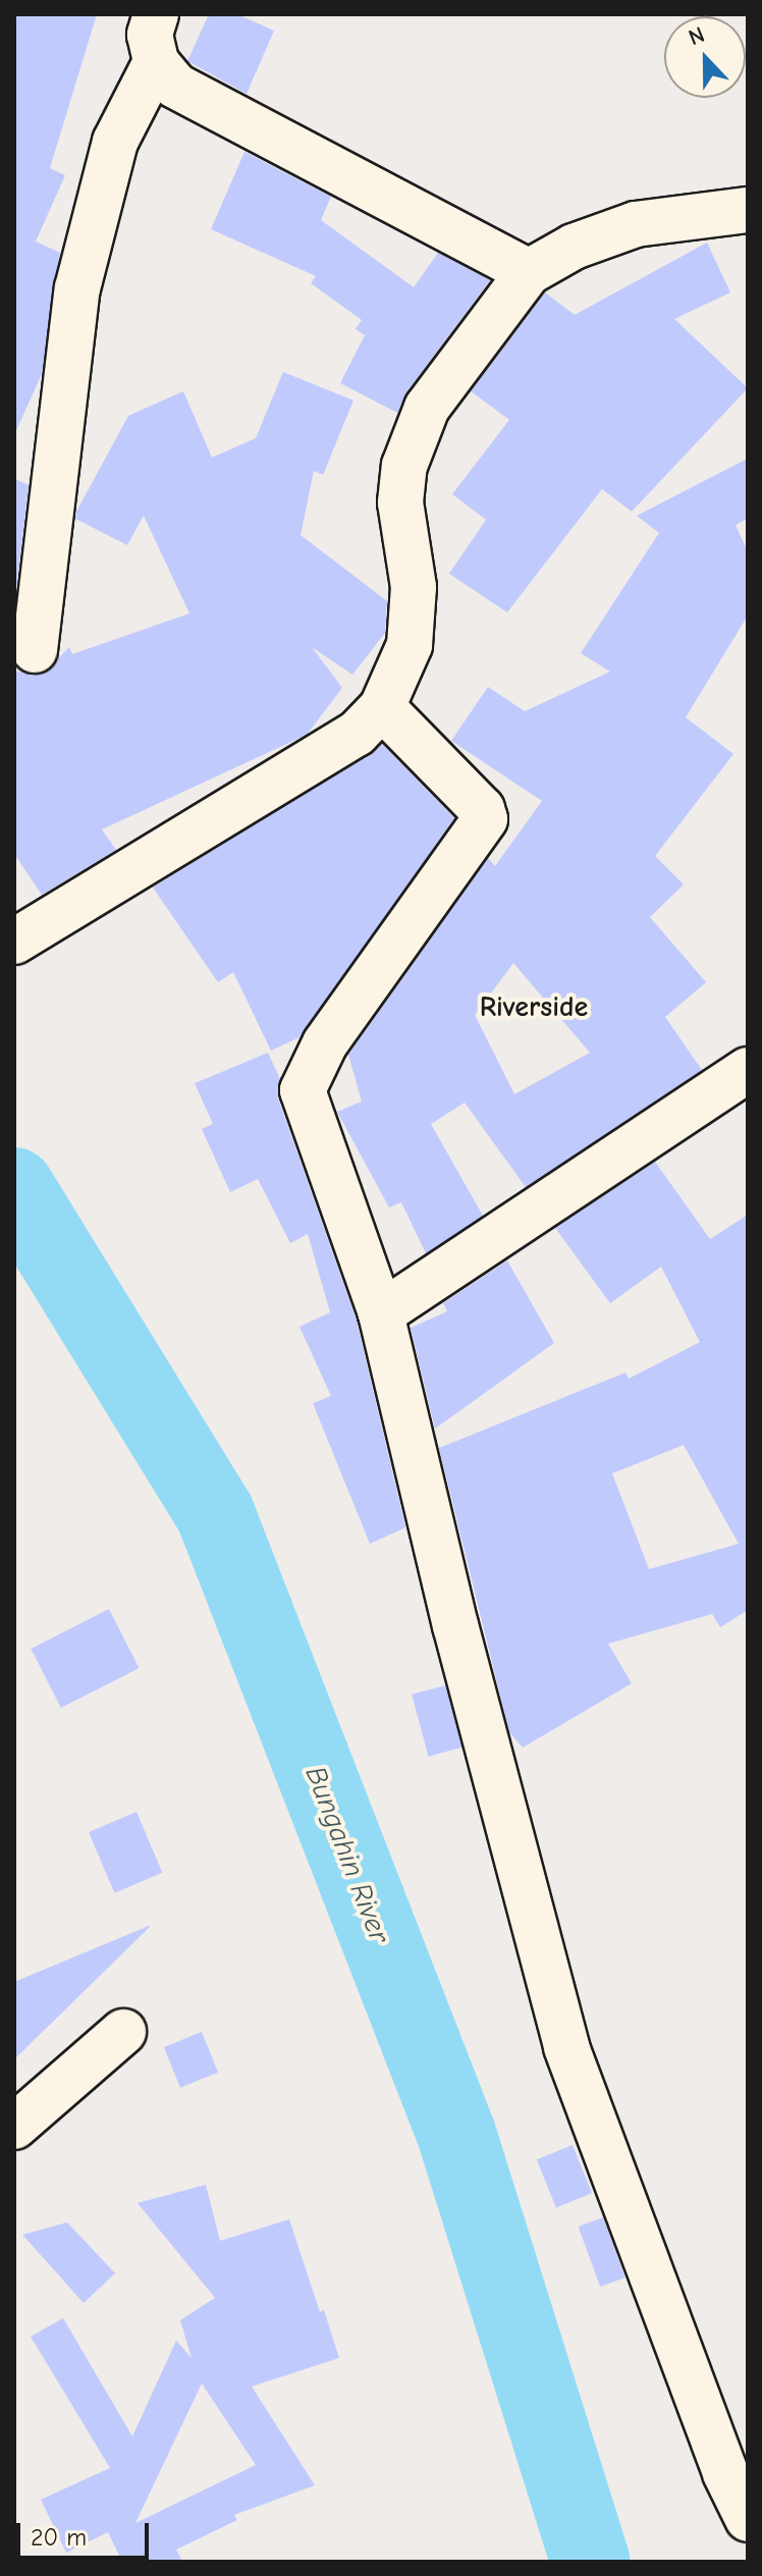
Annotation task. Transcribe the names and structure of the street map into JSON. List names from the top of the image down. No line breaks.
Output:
{"districts":["Riverside"],"water":["Bungahin River"],"scale_bar":"20 m","north":"top"}
